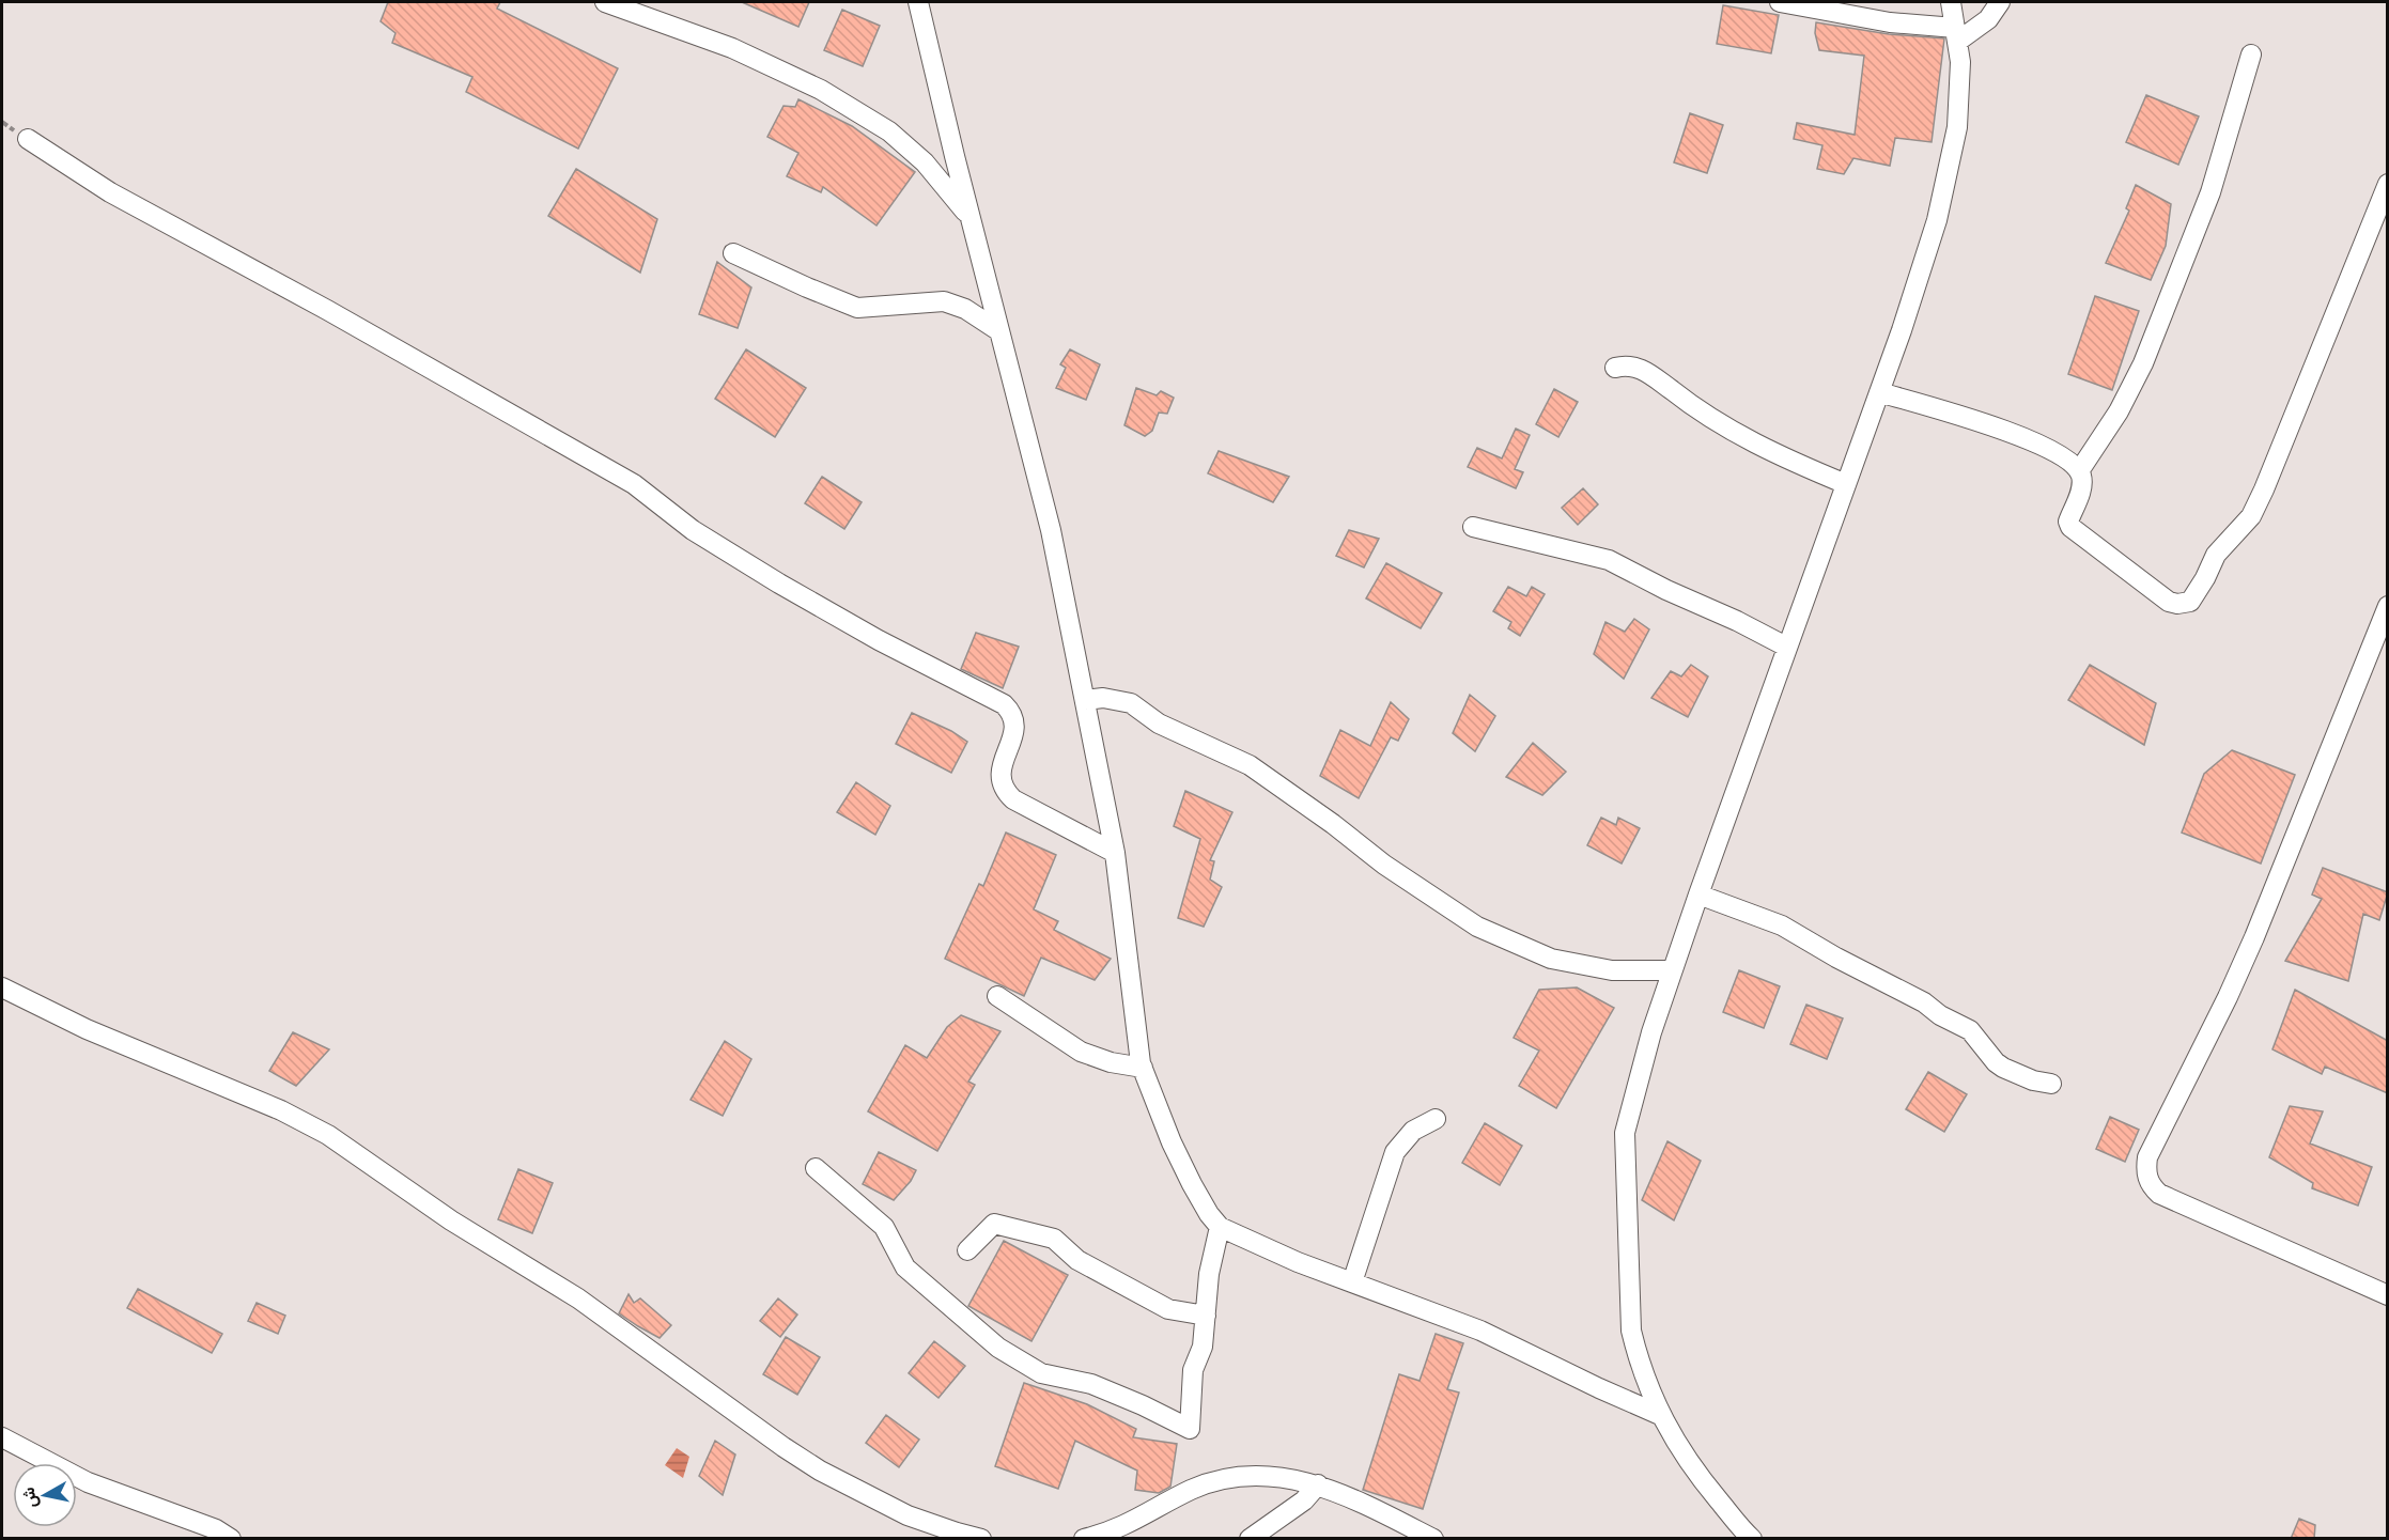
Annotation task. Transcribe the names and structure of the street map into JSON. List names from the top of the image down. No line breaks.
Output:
{"north":"left"}
